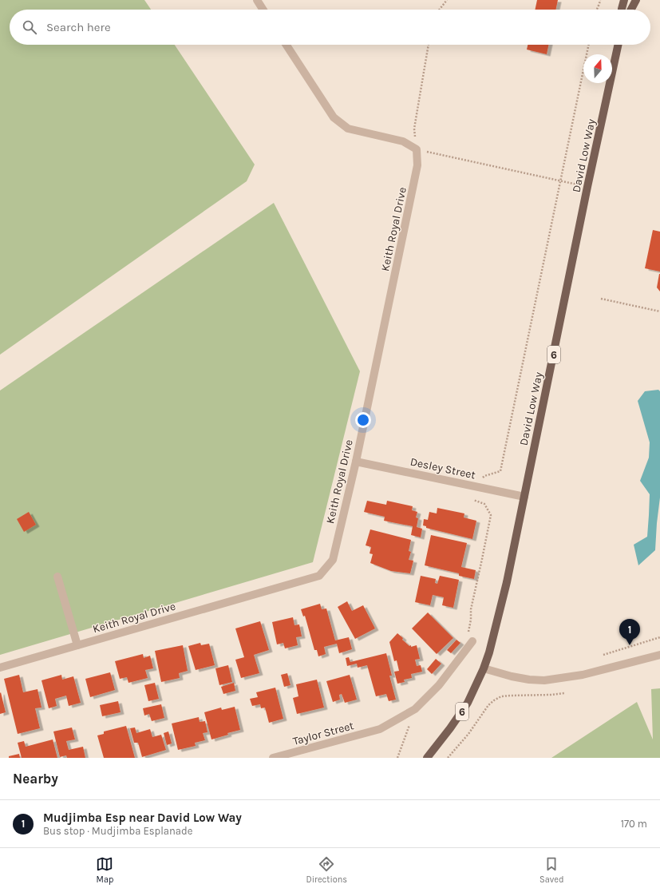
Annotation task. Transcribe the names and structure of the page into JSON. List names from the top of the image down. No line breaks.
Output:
{"streets":{"main road":["David Low Way","6"],"street":["Keith Royal Drive","Desley Street","Taylor Street"]},"crossings":[["David Low Way","Desley Street"],["Keith Royal Drive","Desley Street"]],"north":"top","page":{"search":"Search here","pins":"1","heading":"Nearby","list":[{"mark":"1","name":"Mudjimba Esp near David Low Way","note":"Bus stop · Mudjimba Esplanade","value":"170 m"}],"nav":["Map","Directions","Saved"]}}
